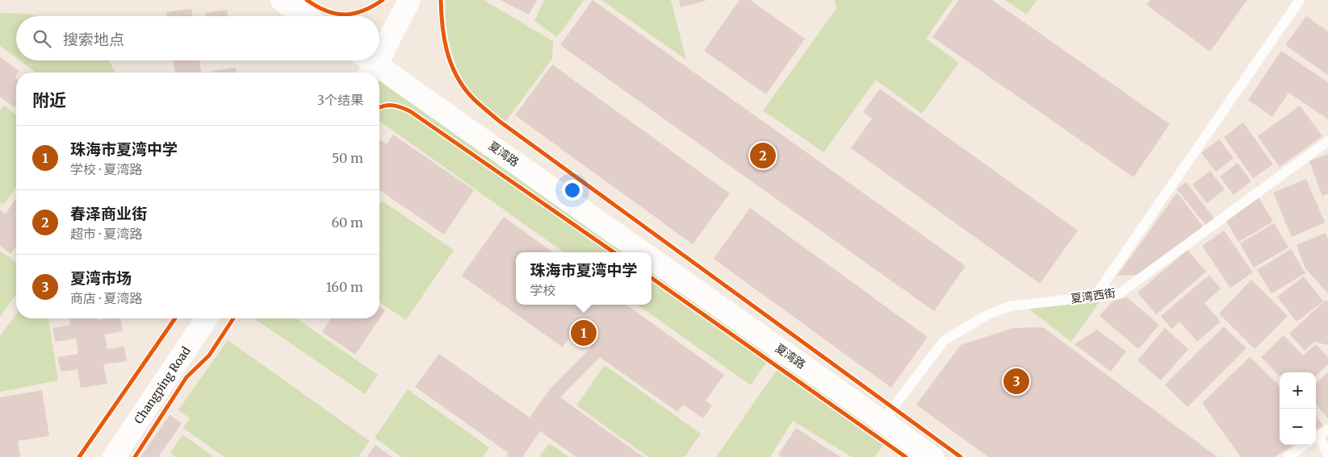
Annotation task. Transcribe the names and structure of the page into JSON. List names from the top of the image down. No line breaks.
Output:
{"streets":{"street":["夏湾路","Changping Road"],"lane":["夏湾西街"]},"crossings":[["夏湾路","夏湾西街"]],"page":{"search":"搜索地点","heading":["附近","3个结果"],"list":[{"mark":"1","name":"珠海市夏湾中学","note":"学校 · 夏湾路","value":"50 m"},{"mark":"2","name":"春泽商业街","note":"超市 · 夏湾路","value":"60 m"},{"mark":"3","name":"夏湾市场","note":"商店 · 夏湾路","value":"160 m"}],"pins":["2","1","3"],"popup":["珠海市夏湾中学","学校"],"map_buttons":["+","−"]}}
